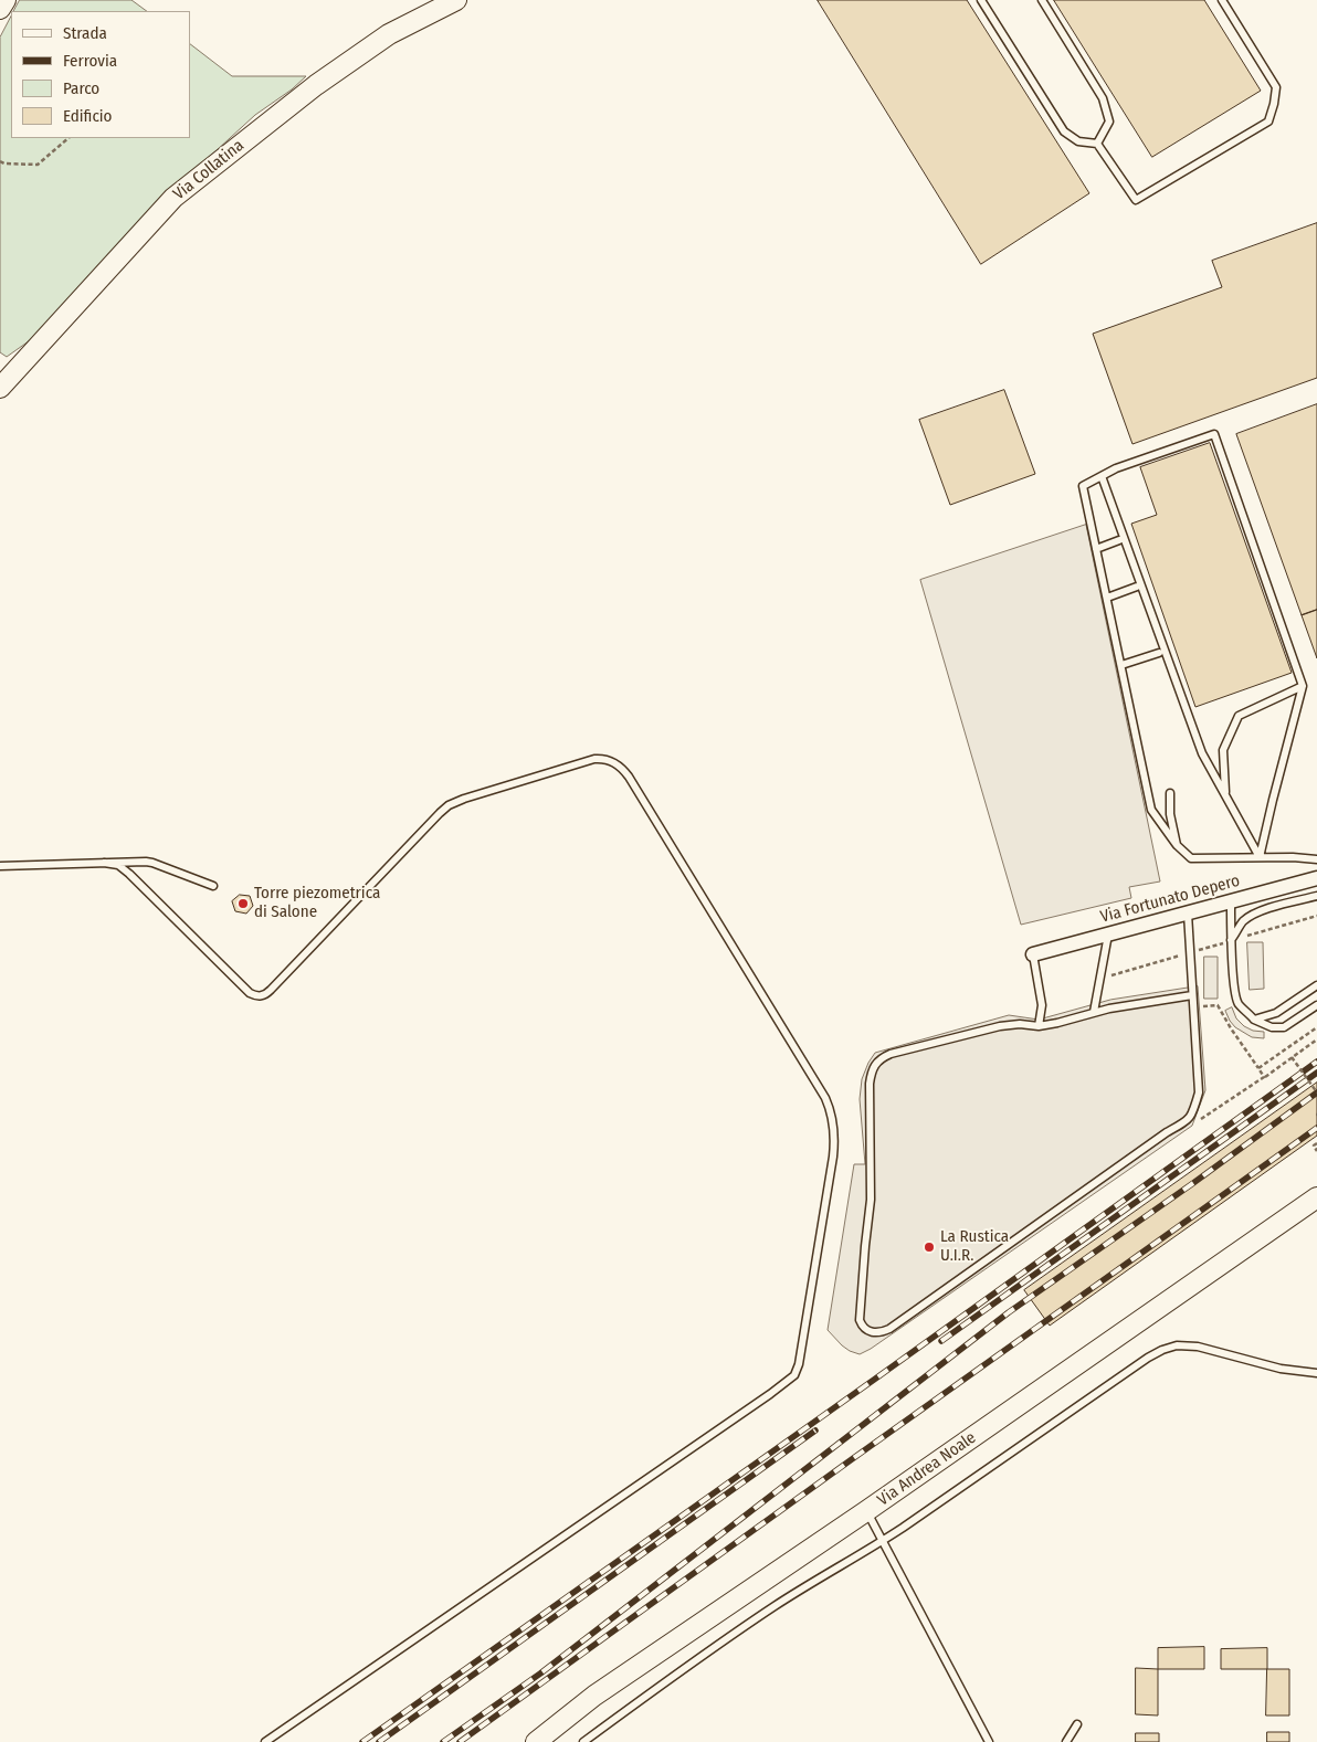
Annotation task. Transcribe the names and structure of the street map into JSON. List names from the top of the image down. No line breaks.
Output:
{"streets":{"street":["Via Collatina","Via Fortunato Depero","Via Andrea Noale"]},"places":["Torre piezometrica di Salone","La Rustica U.I.R."],"legend":["Strada","Ferrovia","Parco","Edificio"]}
